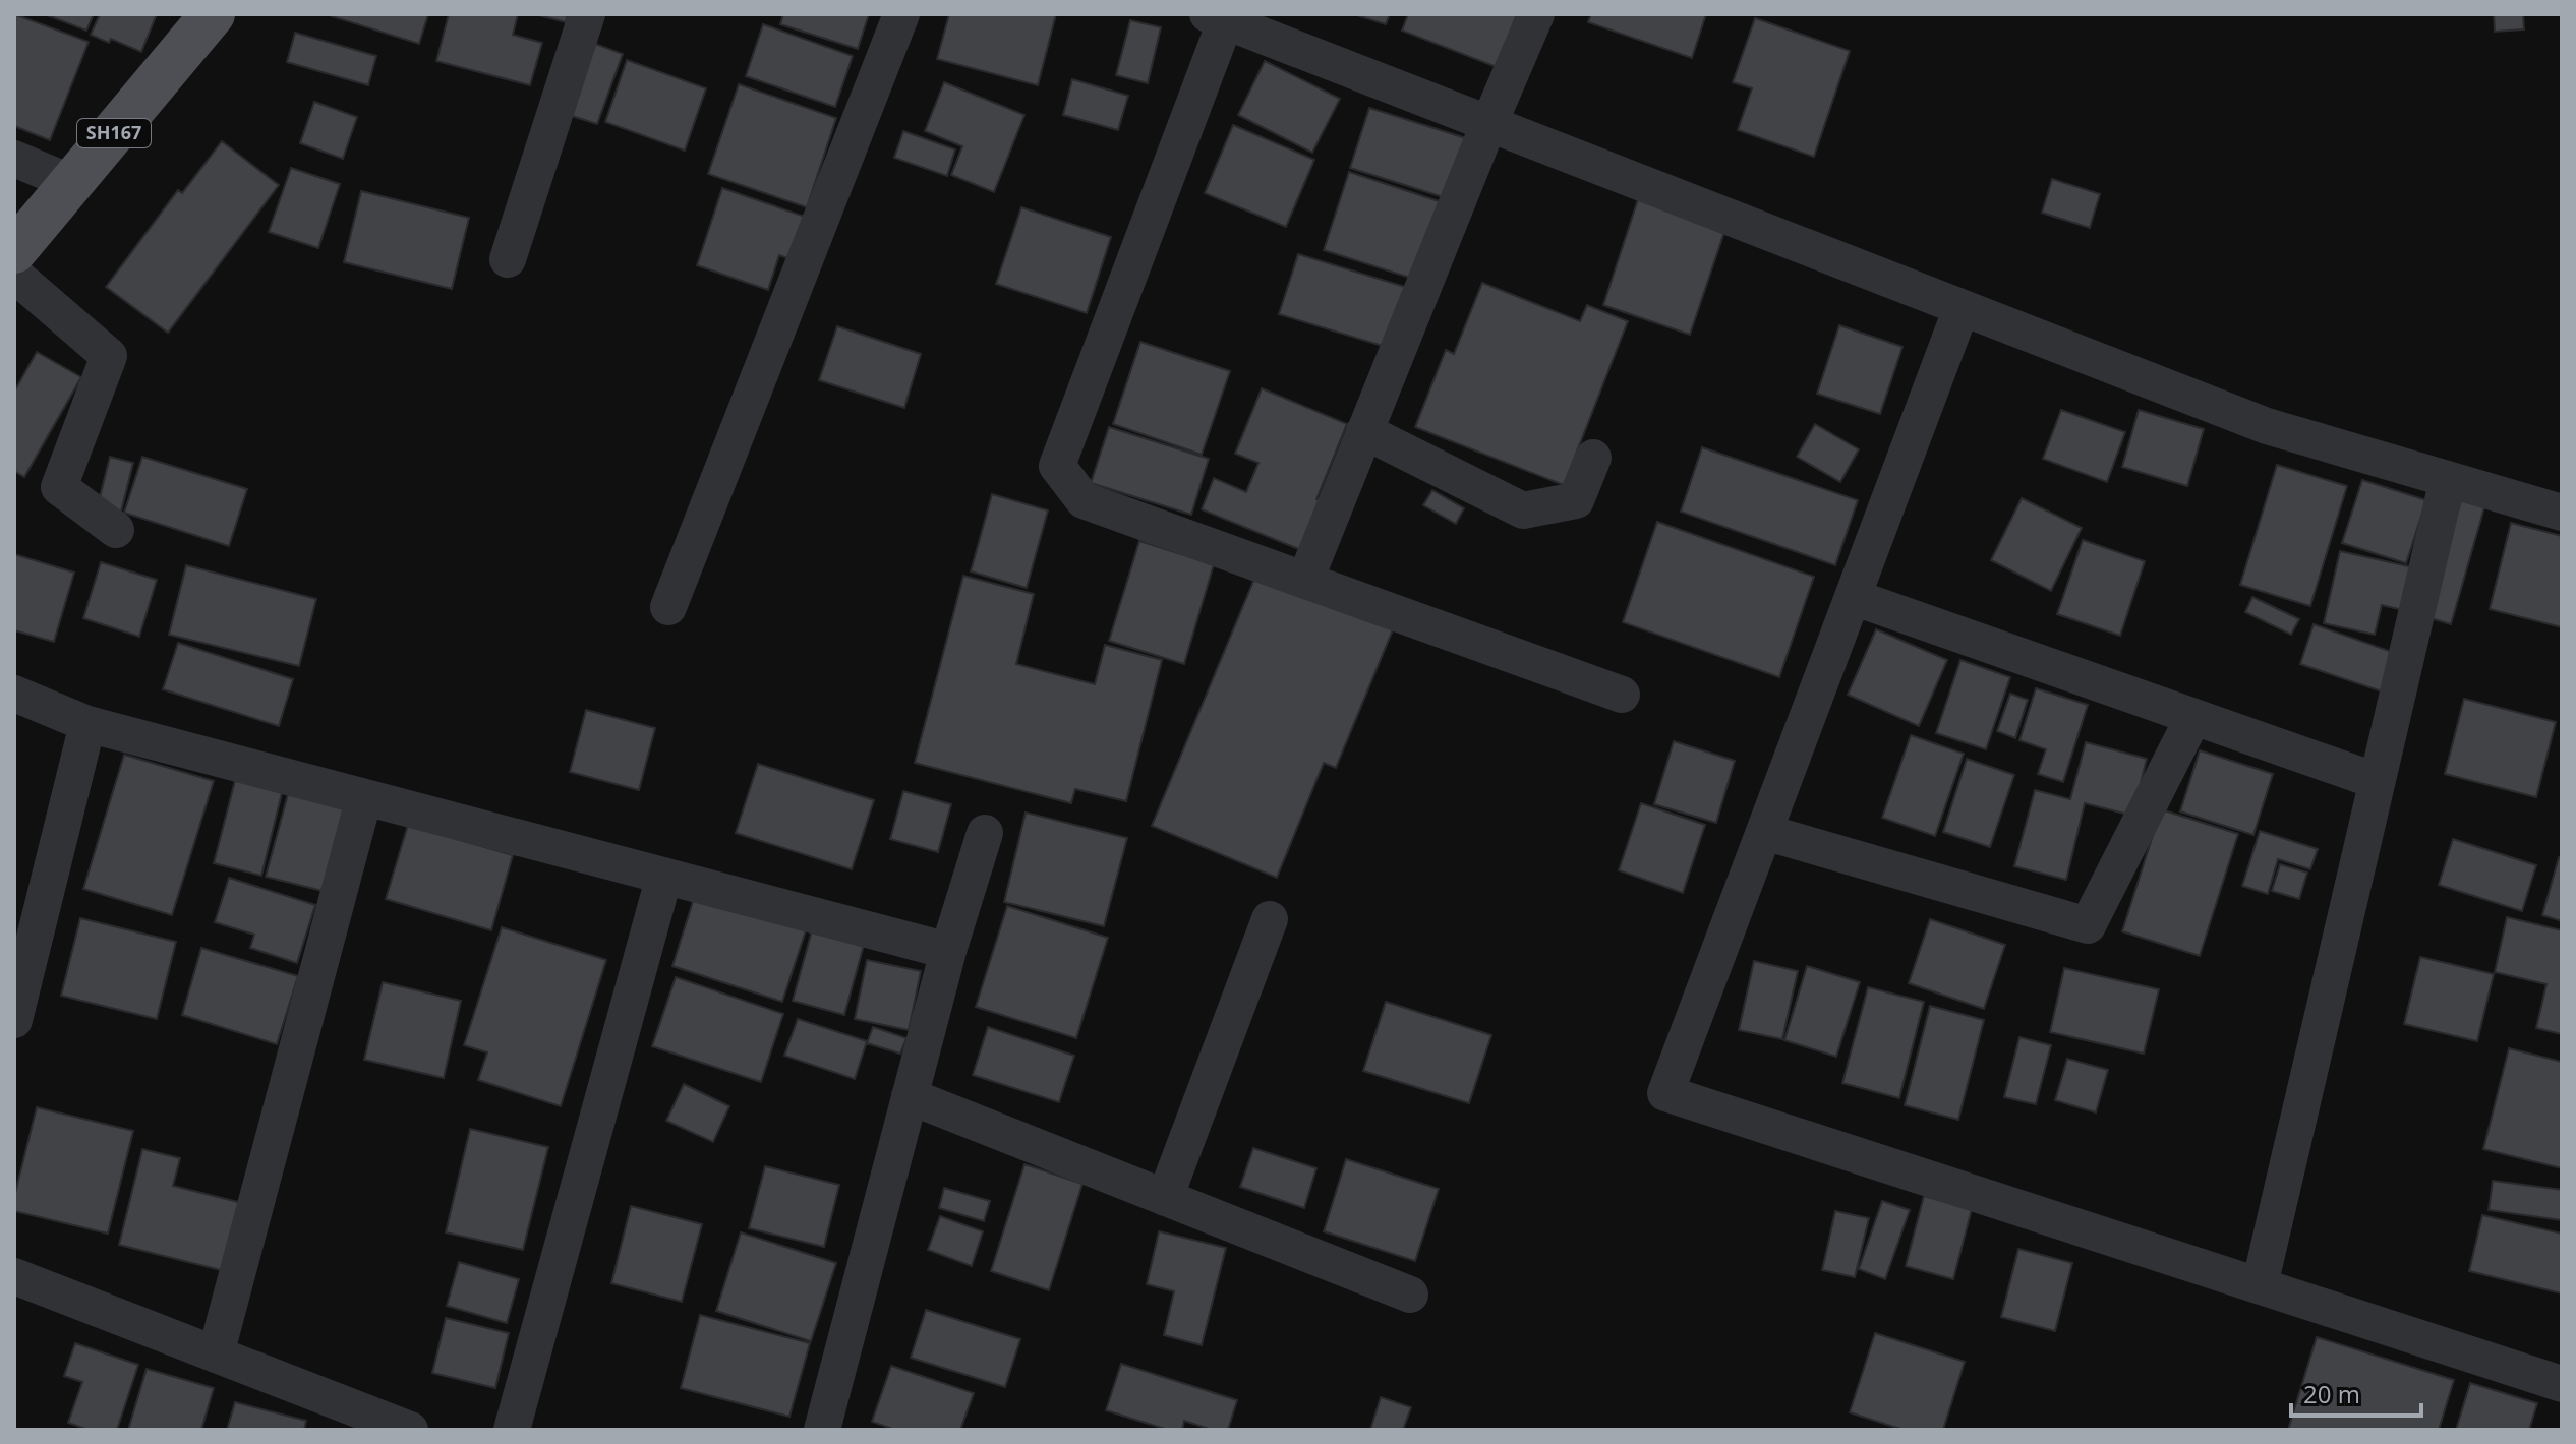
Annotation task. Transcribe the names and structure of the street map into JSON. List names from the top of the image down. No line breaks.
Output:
{"streets":{"main road":["SH167"]},"scale_bar":"20 m"}
